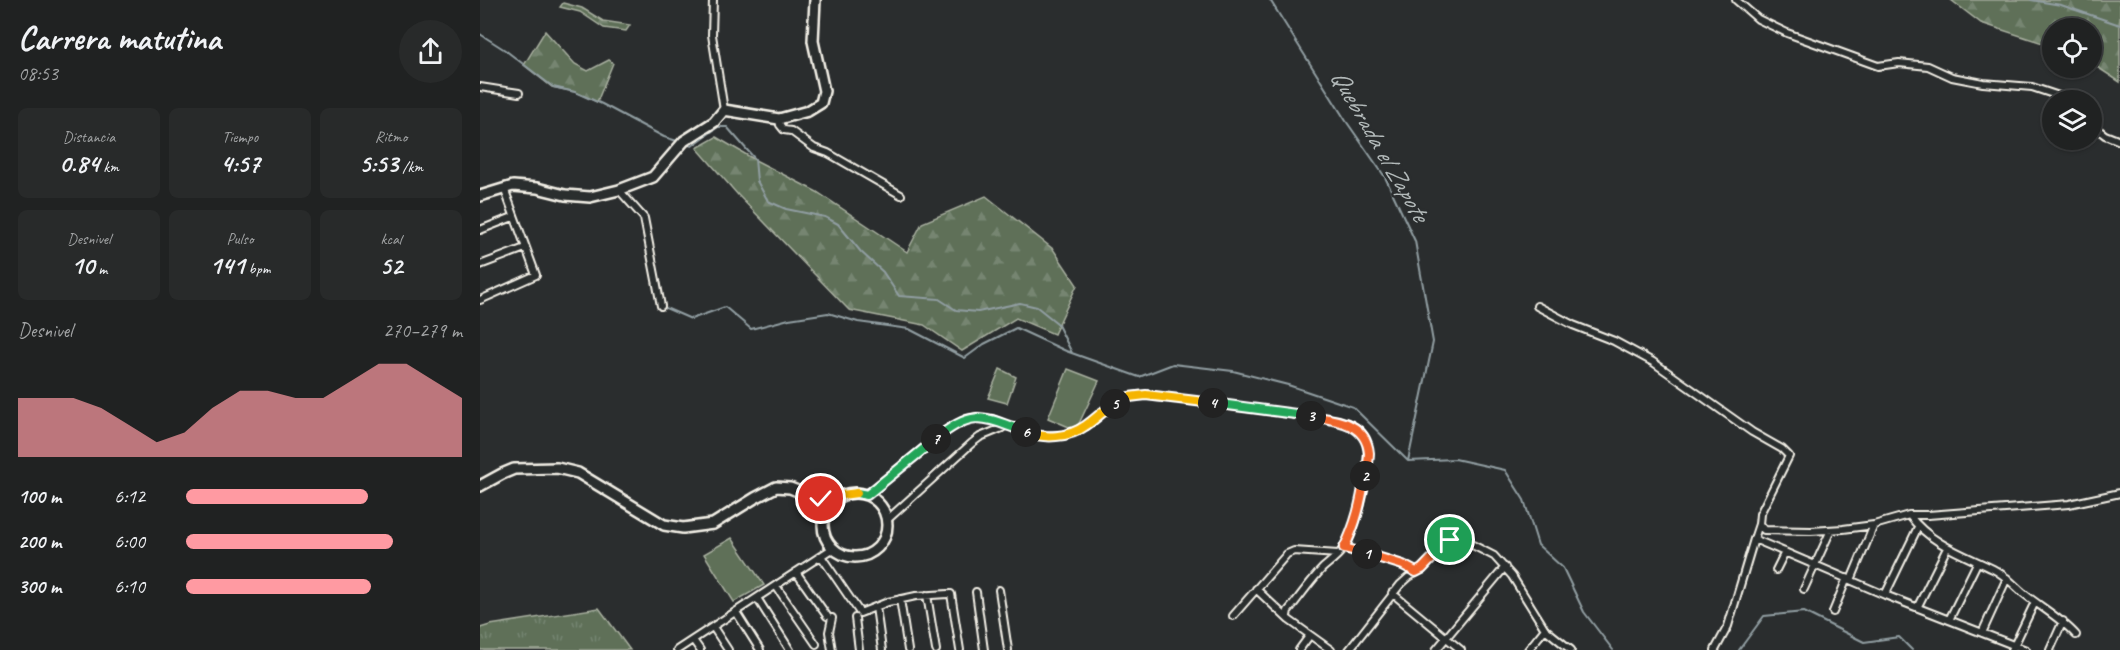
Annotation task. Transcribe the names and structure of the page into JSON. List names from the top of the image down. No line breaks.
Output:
{"water":["Quebrada el Zapote"],"page":{"heading":["Carrera matutina","08:53"],"stats":[["Distancia","0.84 km"],["Tiempo","4:57"],["Ritmo","5:53 /km"],["Desnivel","10 m"],["Pulso","141 bpm"],["kcal","52"]],"chart":["Desnivel","270–279 m"],"pins":["4","5","3","6","7","2","1"],"list":[{"name":"100 m","note":"6:12"},{"name":"200 m","note":"6:00"},{"name":"300 m","note":"6:10"}]}}
